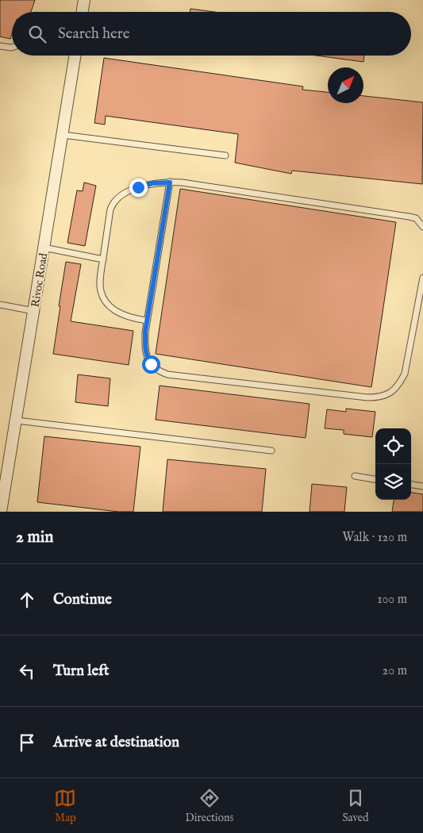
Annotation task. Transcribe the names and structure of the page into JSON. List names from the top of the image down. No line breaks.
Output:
{"streets":{"street":["Rivoc Road"]},"north":"top right","page":{"search":"Search here","heading":["2 min","Walk · 120 m"],"list":[["Continue","100 m"],["Turn left","20 m"],"Arrive at destination"],"nav":["Map","Directions","Saved"]}}
